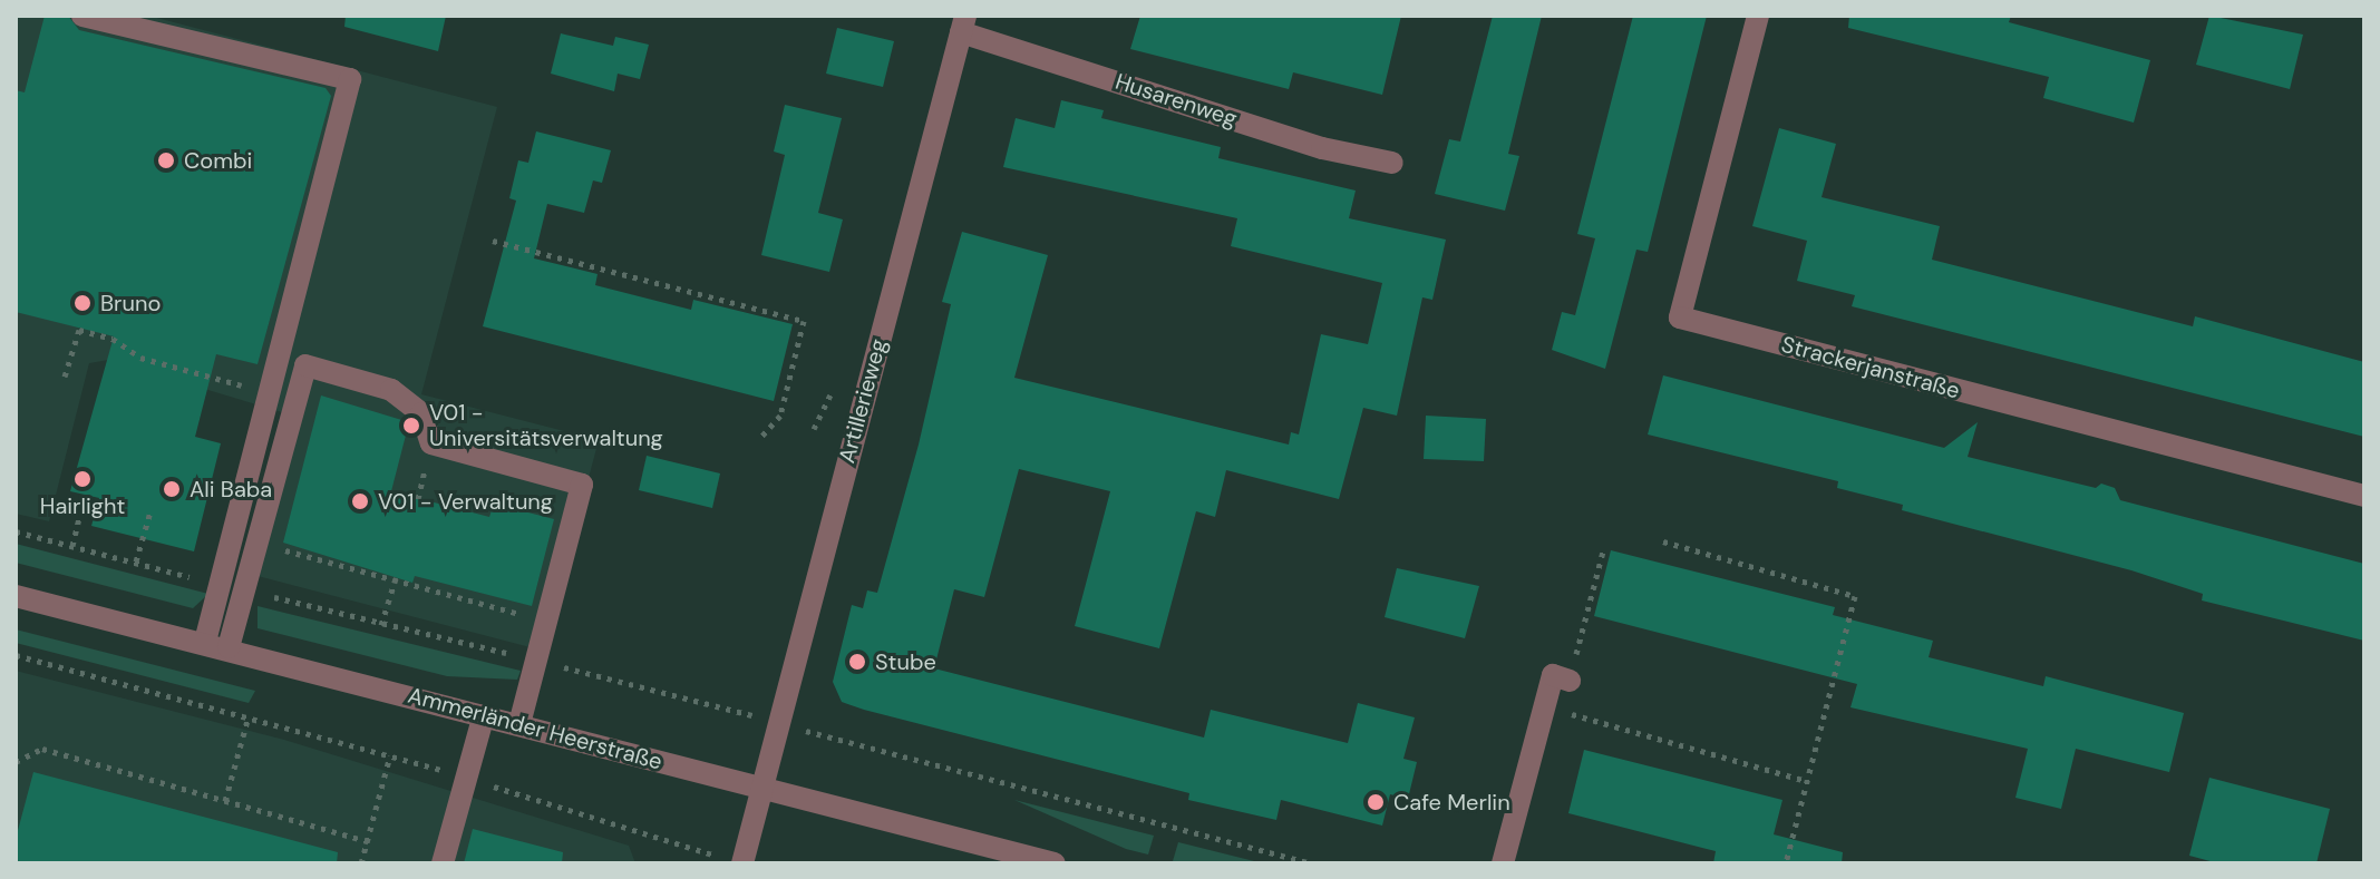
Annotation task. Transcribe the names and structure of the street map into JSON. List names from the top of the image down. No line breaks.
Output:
{"streets":{"street":["Husarenweg","Strackerjanstraße","Artillerieweg","Ammerländer Heerstraße"]},"crossings":[["Husarenweg","Artillerieweg"],["Artillerieweg","Ammerländer Heerstraße"]],"places":["Combi","Bruno","V01 - Universitätsverwaltung","Hairlight","Ali Baba","V01 - Verwaltung","Stube","Cafe Merlin"]}
